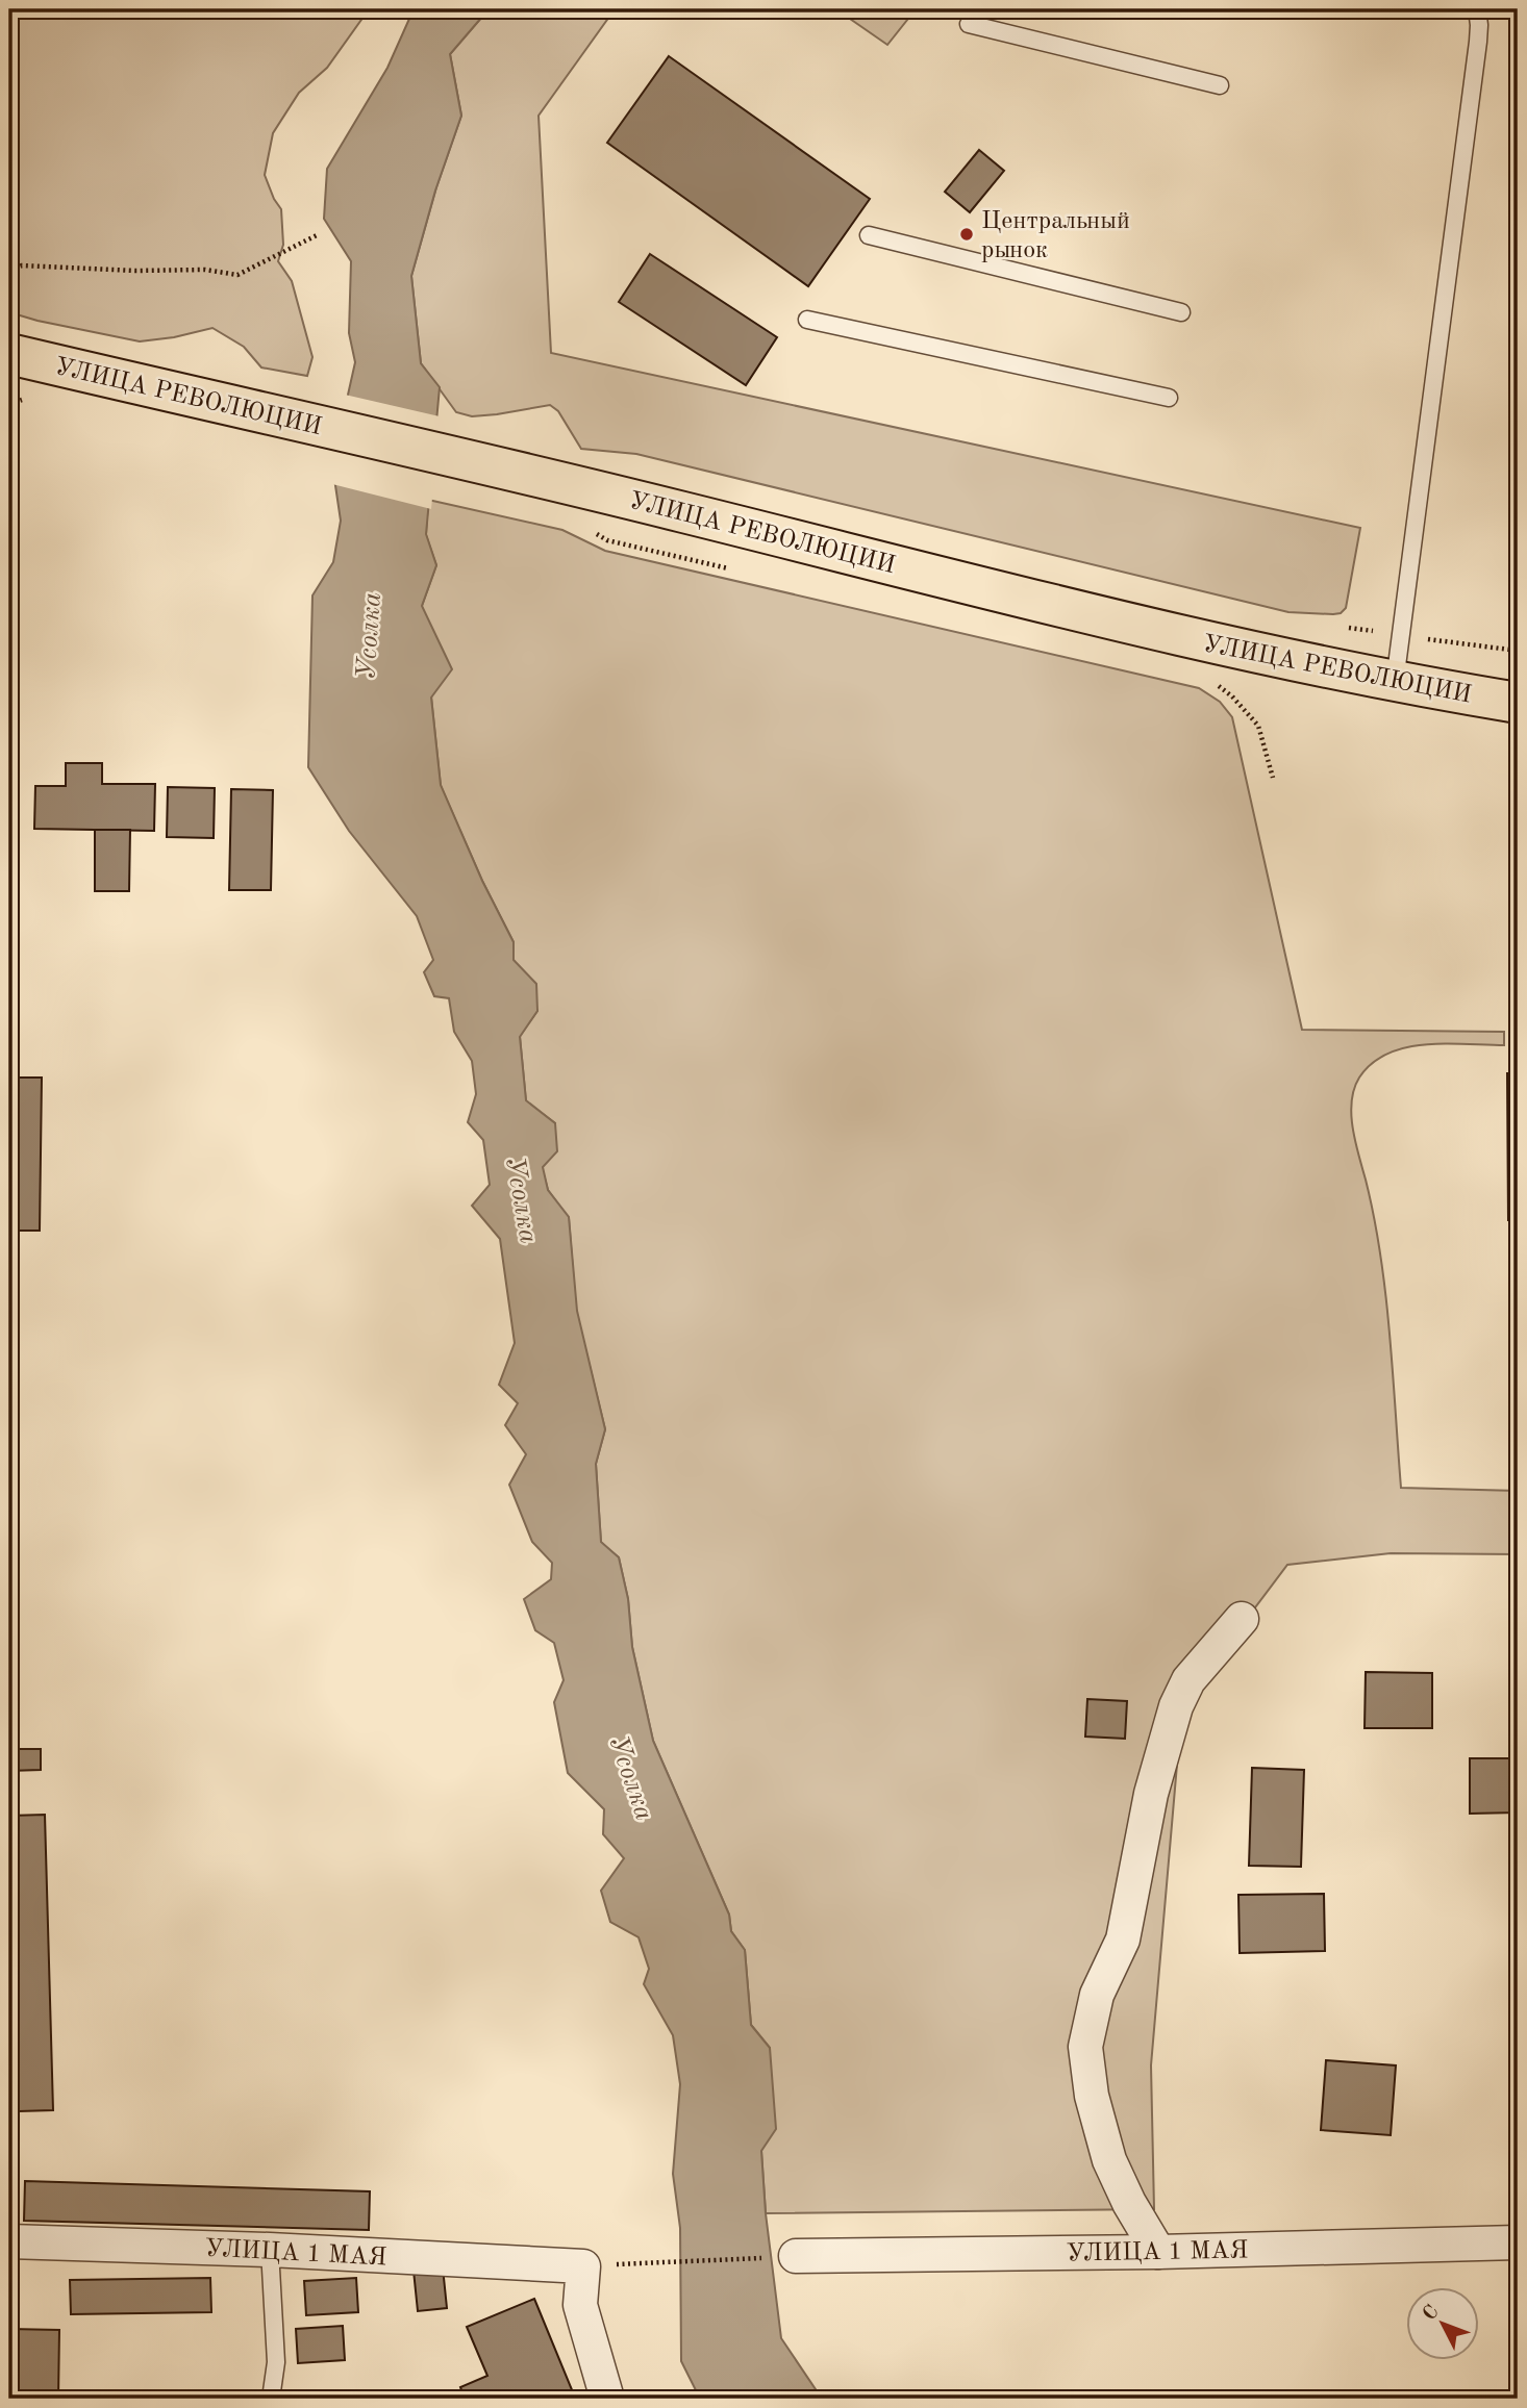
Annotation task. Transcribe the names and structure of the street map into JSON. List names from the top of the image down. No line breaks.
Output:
{"streets":{"main road":["УЛИЦА РЕВОЛЮЦИИ"],"street":["УЛИЦА 1 МАЯ"]},"water":["Усолка"],"places":["Центральный рынок"],"north":"top left"}
